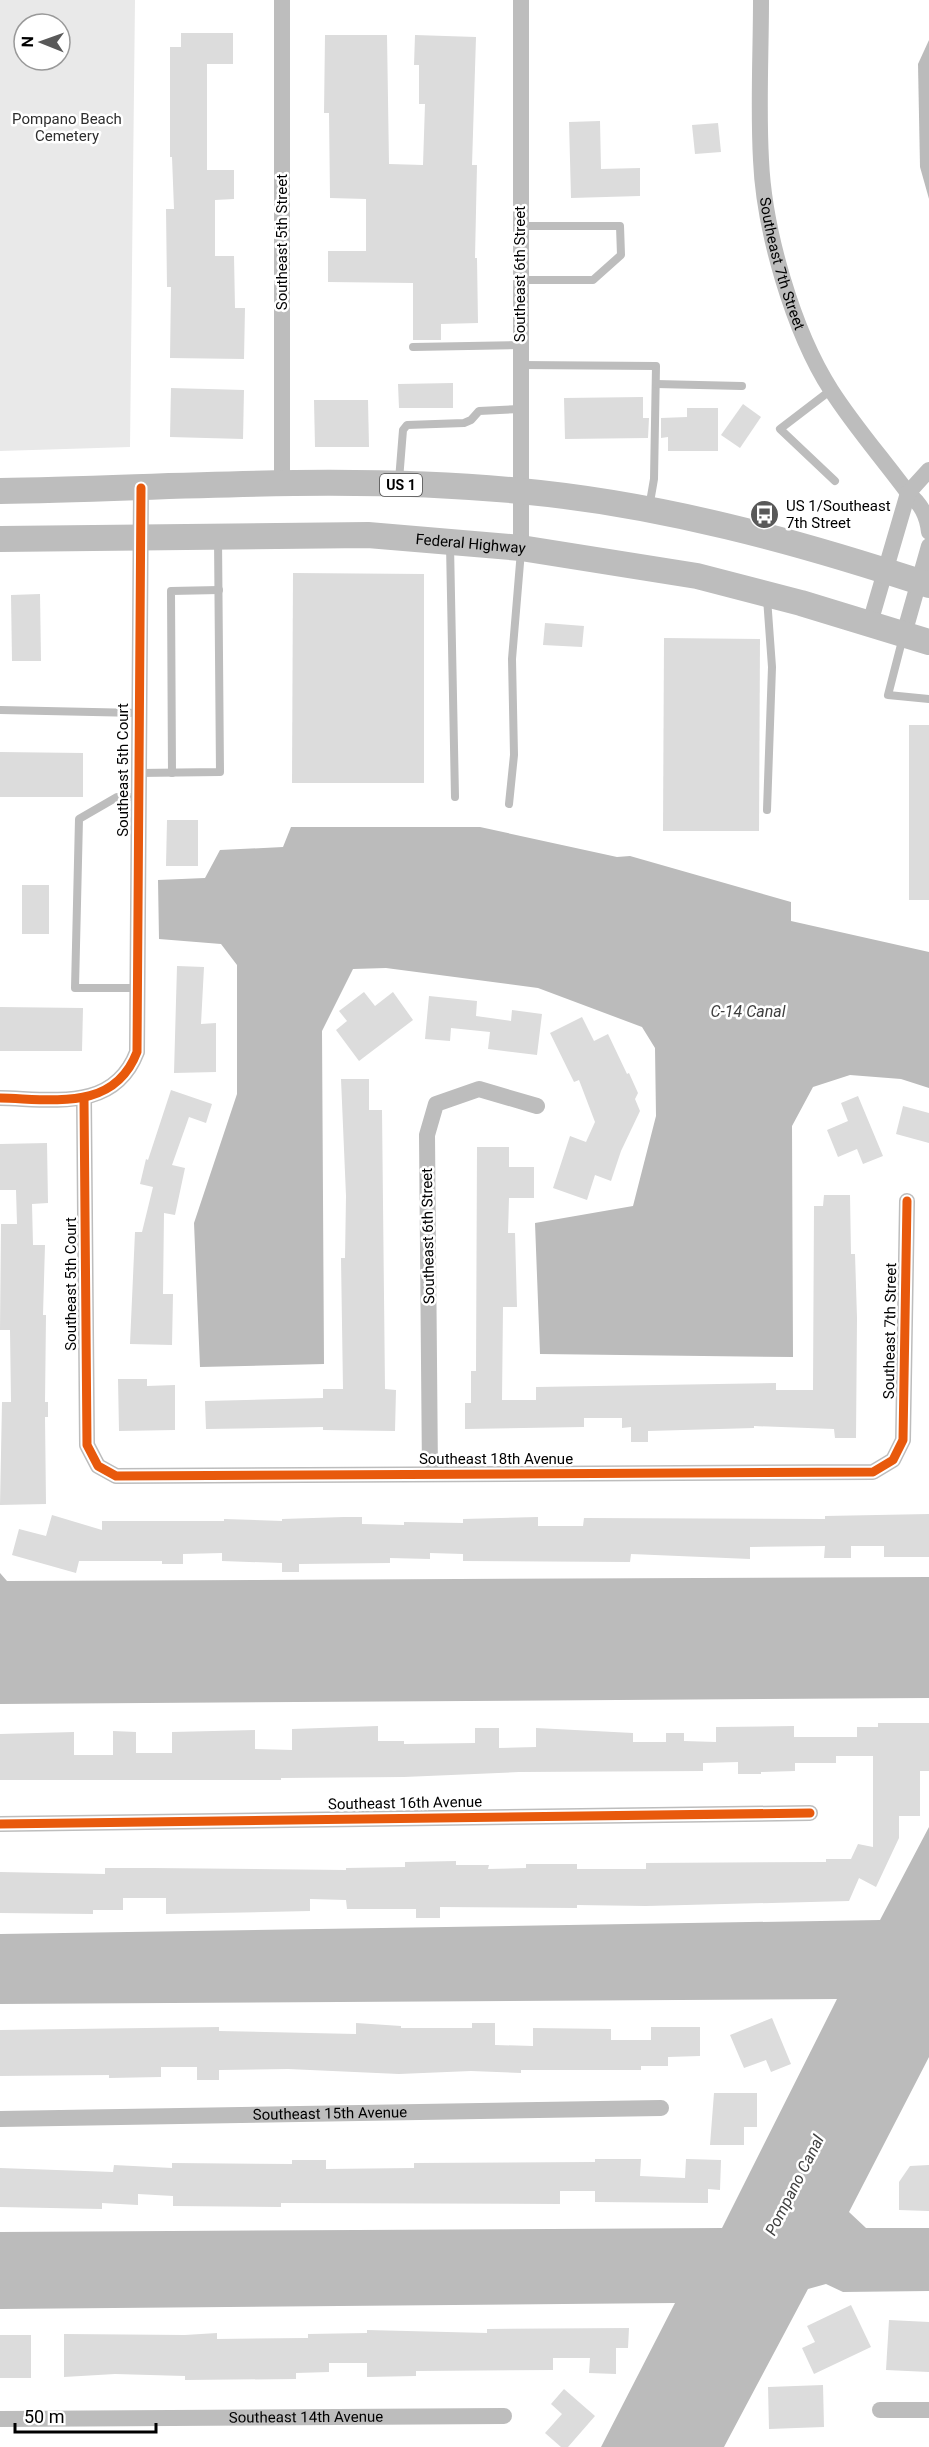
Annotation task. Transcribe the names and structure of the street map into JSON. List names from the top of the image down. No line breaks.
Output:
{"streets":{"main road":["US 1","Federal Highway"],"street":["Southeast 5th Street","Southeast 7th Street","Southeast 6th Street","Southeast 5th Court","Southeast 18th Avenue","Southeast 16th Avenue","Southeast 15th Avenue","Southeast 14th Avenue"]},"crossings":[["Southeast 5th Street","US 1"],["Southeast 7th Street","Southeast 18th Avenue"],["Southeast 6th Street","US 1"],["Southeast 6th Street","Federal Highway"],["Southeast 6th Street","Southeast 18th Avenue"],["US 1","Southeast 5th Court"],["Federal Highway","Southeast 5th Court"],["Southeast 5th Court","Southeast 18th Avenue"]],"water":["C-14 Canal","Pompano Canal"],"parks":["Pompano Beach Cemetery"],"places":{"bus stop":["US 1/Southeast 7th Street"]},"scale_bar":"50 m","north":"left"}
